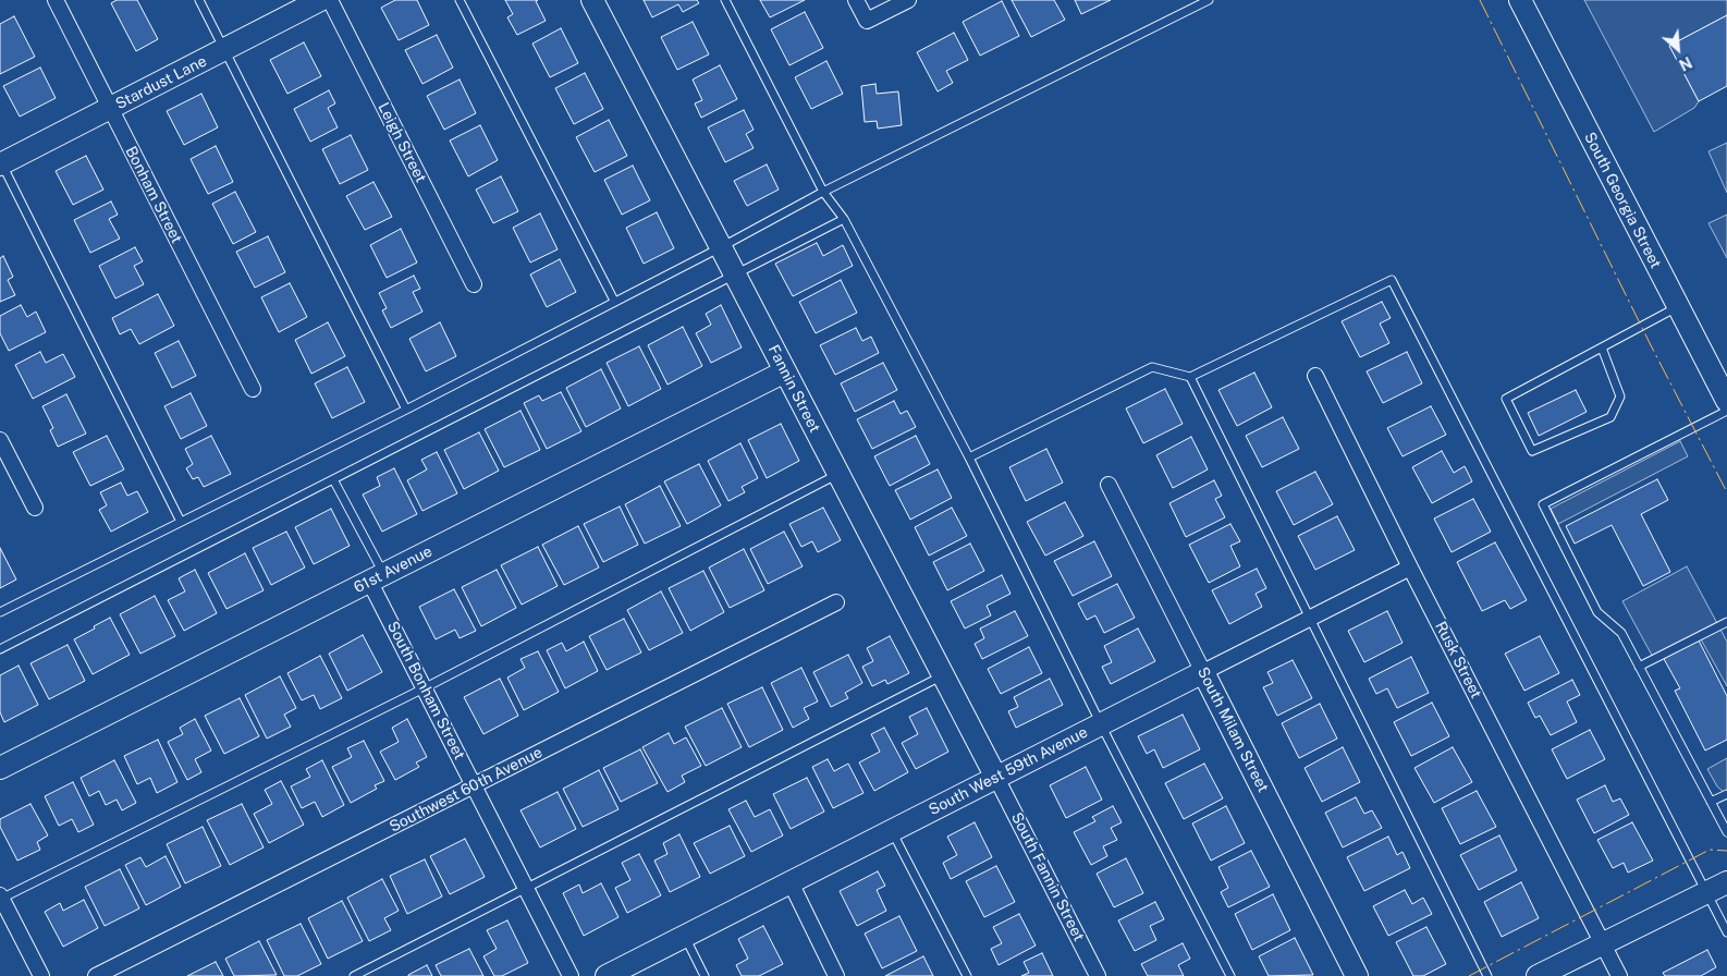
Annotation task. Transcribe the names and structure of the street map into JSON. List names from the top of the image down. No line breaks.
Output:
{"streets":{"street":["Stardust Lane","Leigh Street","Bonham Street","South Georgia Street","Fannin Street","61st Avenue","Rusk Street","South Bonham Street","South Milam Street","South West 59th Avenue","Southwest 60th Avenue","South Fannin Street"]},"crossings":[["Stardust Lane","Bonham Street"],["Fannin Street","61st Avenue"],["Fannin Street","South West 59th Avenue"],["Fannin Street","South Fannin Street"],["61st Avenue","South Bonham Street"],["Rusk Street","South West 59th Avenue"],["South Bonham Street","Southwest 60th Avenue"],["South Milam Street","South West 59th Avenue"],["South West 59th Avenue","South Fannin Street"]],"north":"bottom right"}
